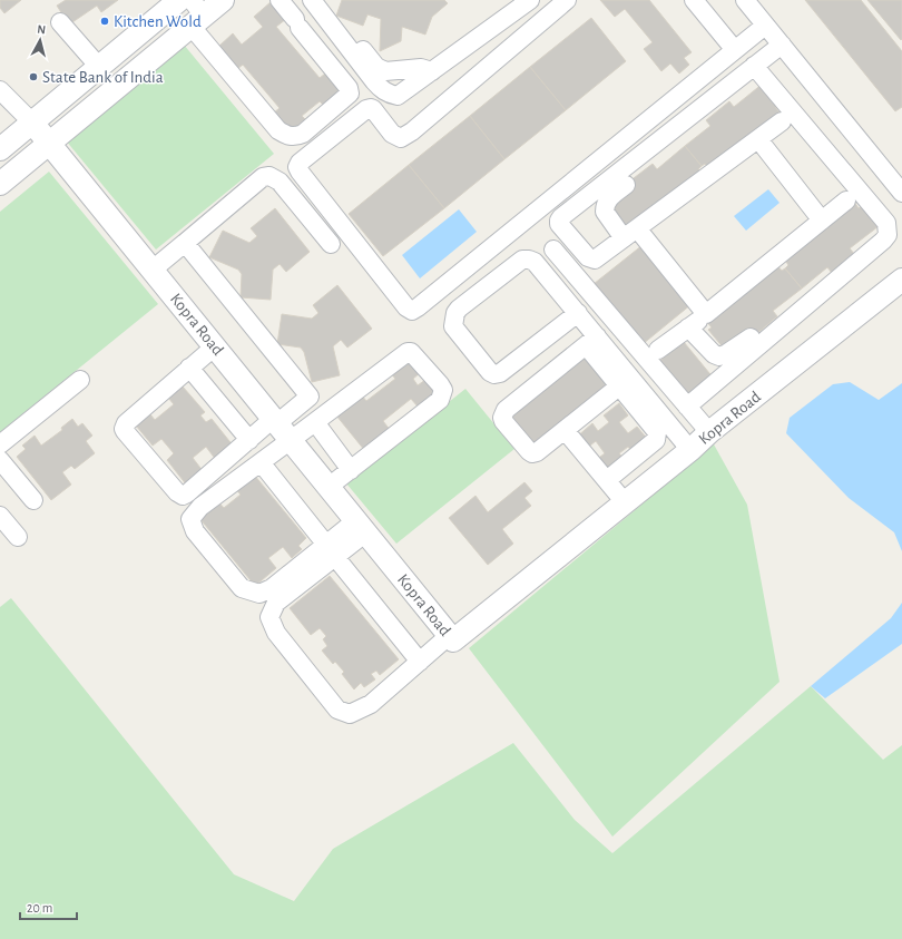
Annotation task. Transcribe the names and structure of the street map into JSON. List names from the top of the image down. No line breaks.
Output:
{"streets":{"street":["Kopra Road"]},"places":["Kitchen Wold","State Bank of India"],"scale_bar":"20 m","north":"top"}
